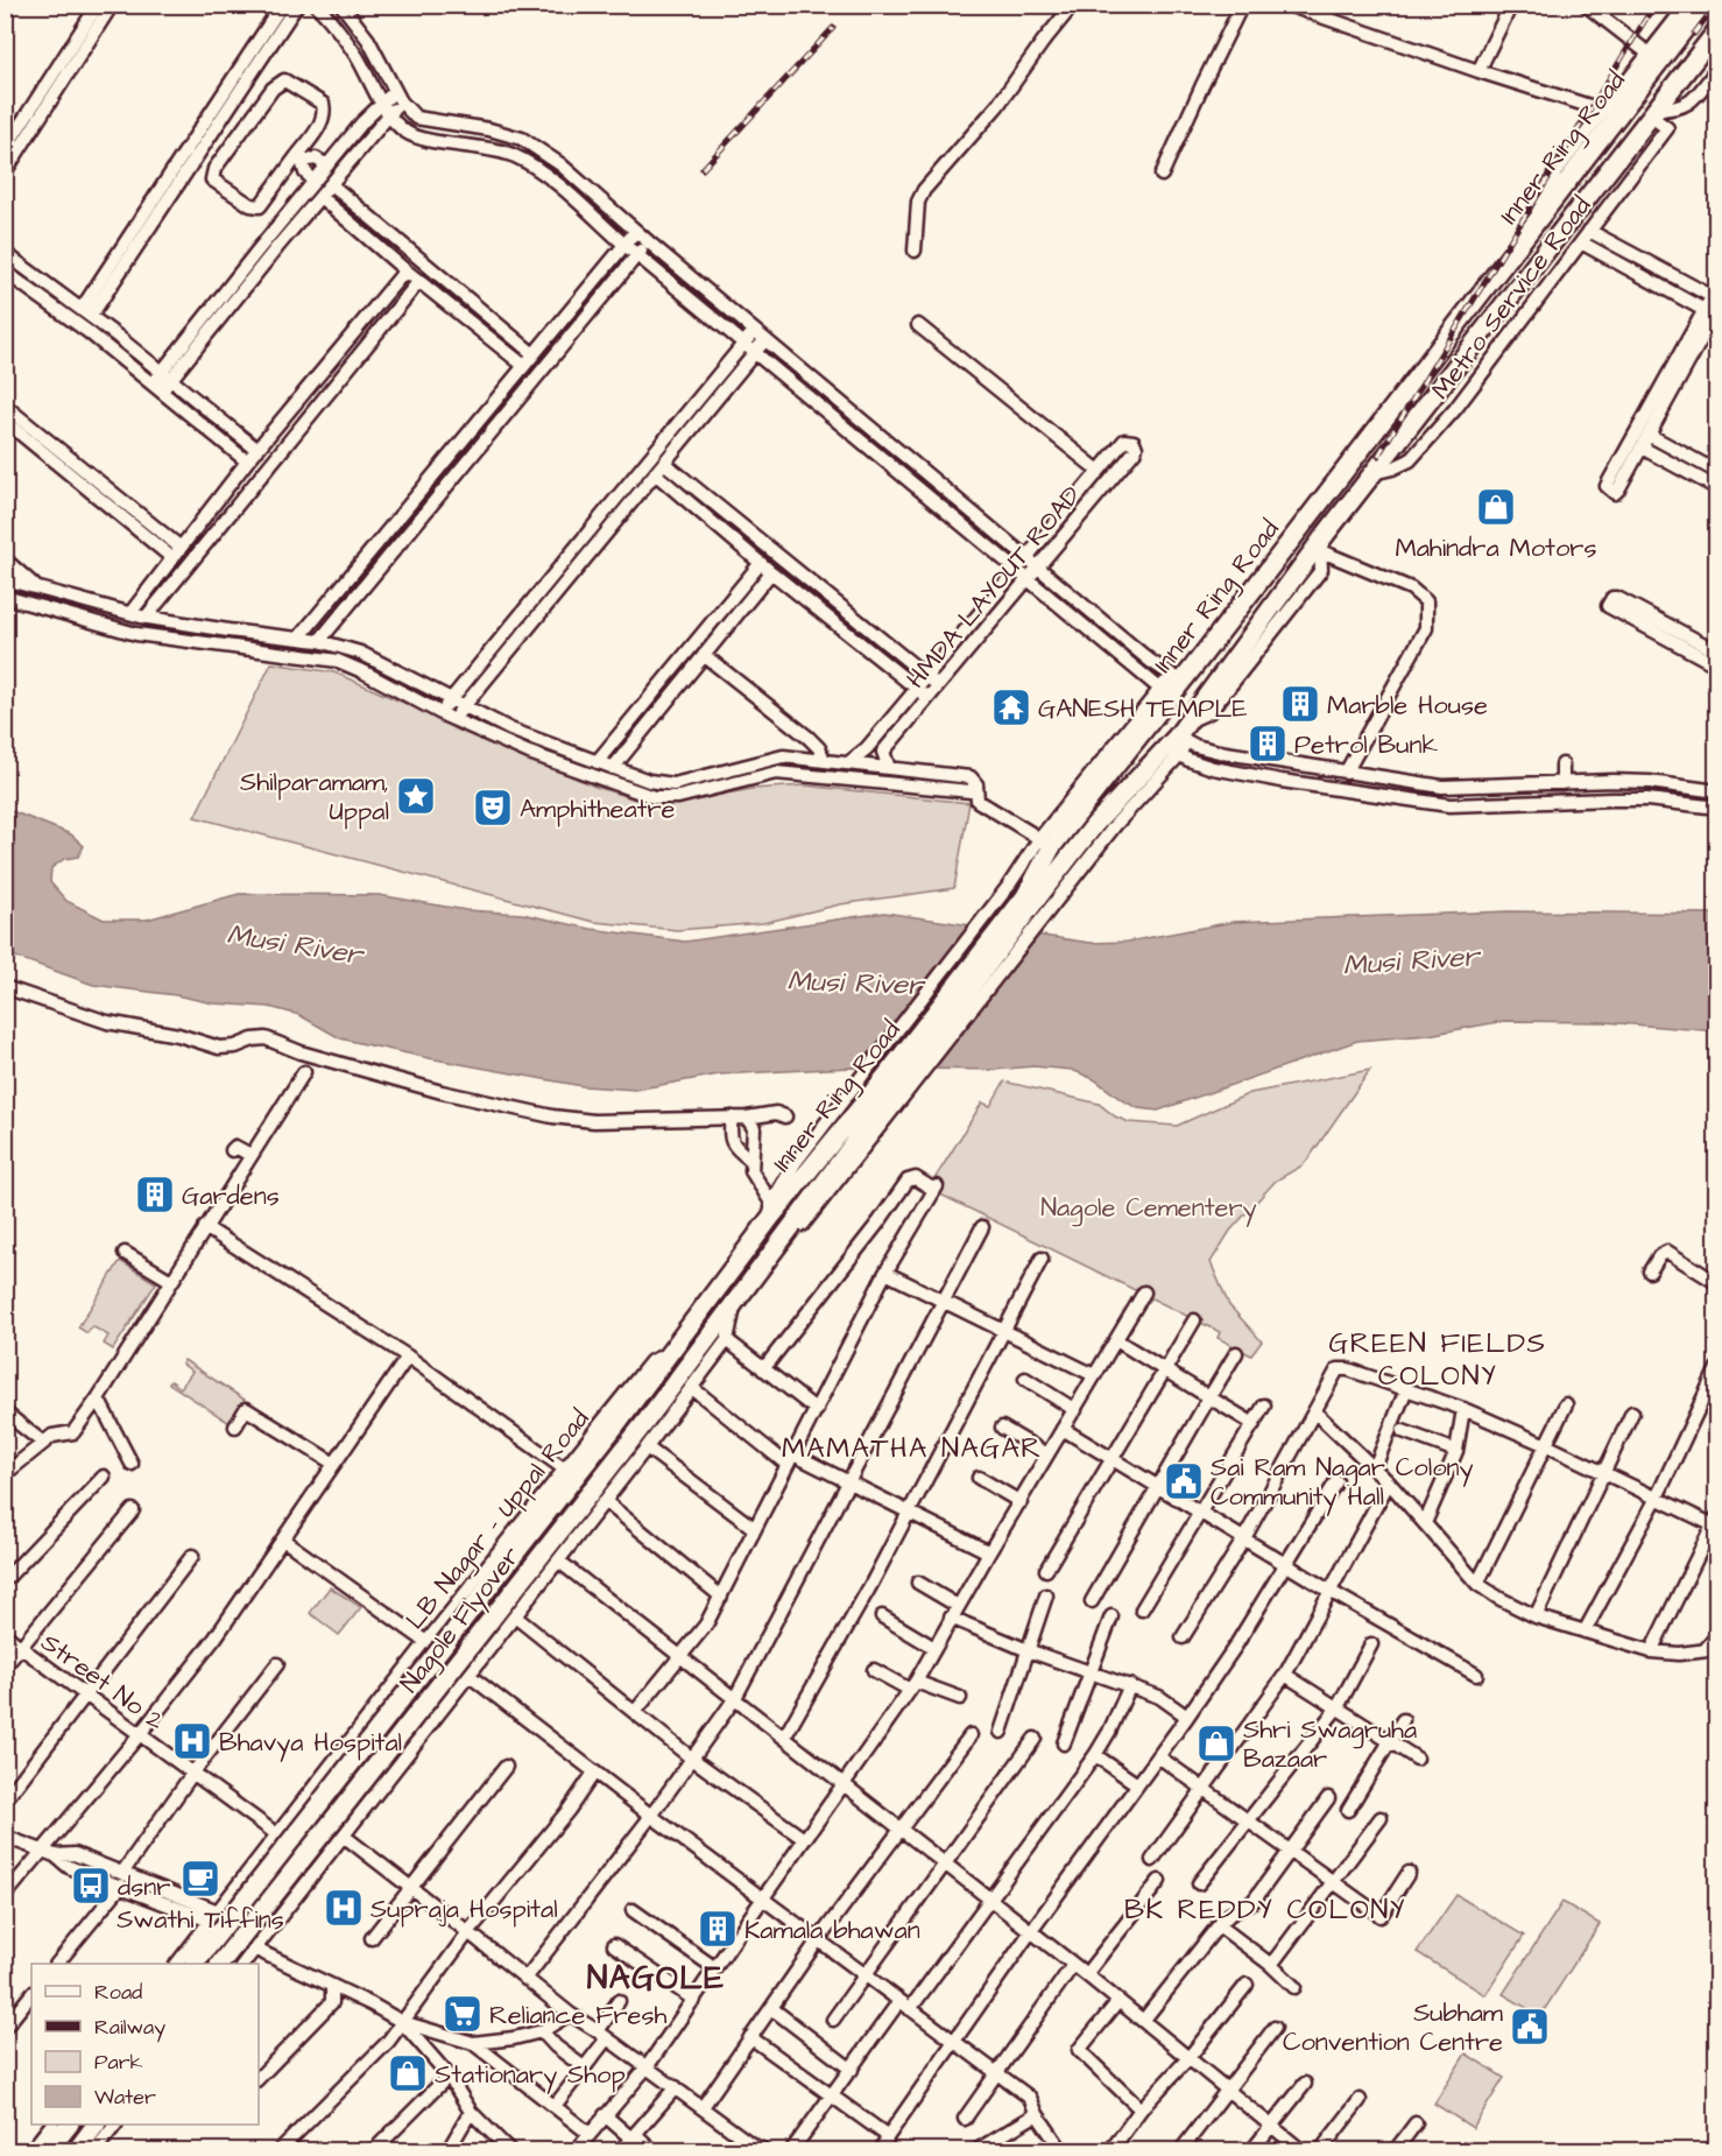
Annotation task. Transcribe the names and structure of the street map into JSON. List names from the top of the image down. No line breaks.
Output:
{"streets":{"highway":["Inner Ring Road","Nagole Flyover"],"street":["Metro Service Road","HMDA LAYOUT ROAD","LB Nagar - Uppal Road","Street No 2"]},"crossings":[["Inner Ring Road","Metro Service Road"],["Inner Ring Road","LB Nagar - Uppal Road"],["Inner Ring Road","Nagole Flyover"],["LB Nagar - Uppal Road","Nagole Flyover"],["LB Nagar - Uppal Road","Street No 2"]],"districts":["GREEN FIELDS COLONY","MAMATHA NAGAR","BK REDDY COLONY","NAGOLE"],"water":["Musi River"],"parks":["Nagole Cementery"],"places":{"shop":["Mahindra Motors","Shri Swagruha Bazaar","Stationary Shop"],"building":["Marble House","Petrol Bunk","Gardens","Kamala bhawan"],"temple":["GANESH TEMPLE"],"place":["Shilparamam, Uppal"],"theatre":["Amphitheatre"],"public building":["Sai Ram Nagar Colony Community Hall","Subham Convention Centre"],"hospital":["Bhavya Hospital","Supraja Hospital"],"cafe":["Swathi Tiffins"],"bus stop":["dsnr"],"supermarket":["Reliance Fresh"]},"legend":["Road","Railway","Park","Water"]}
